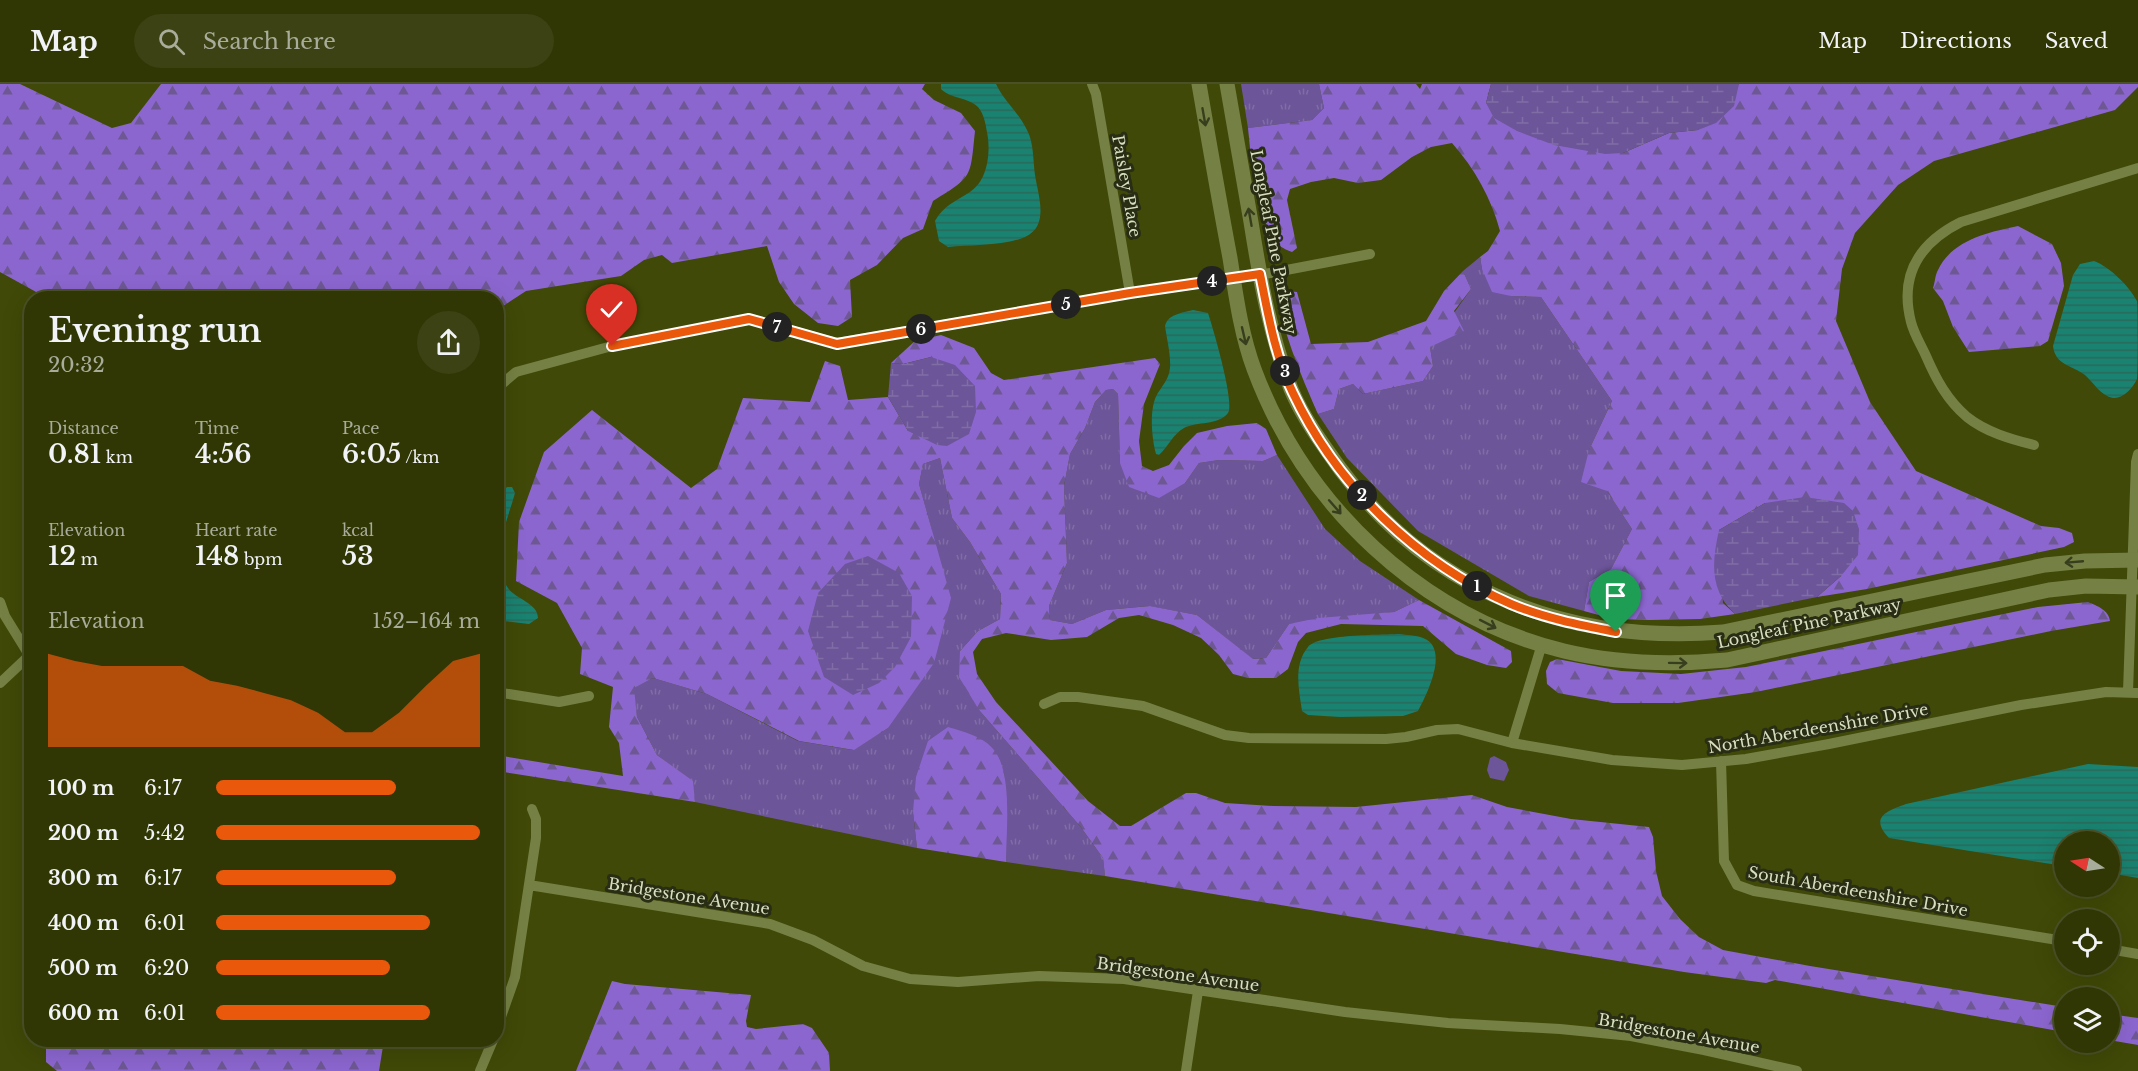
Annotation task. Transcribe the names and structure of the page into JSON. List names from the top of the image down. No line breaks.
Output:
{"streets":{"main road":["Longleaf Pine Parkway"],"street":["Paisley Place","North Aberdeenshire Drive","South Aberdeenshire Drive","Bridgestone Avenue"]},"crossings":[["North Aberdeenshire Drive","South Aberdeenshire Drive"]],"north":"left","page":{"header":"Map","search":"Search here","nav":["Map","Directions","Saved"],"pins":["4","5","7","6","3","2","1"],"heading":["Evening run","20:32"],"stats":[["Distance","0.81 km"],["Time","4:56"],["Pace","6:05 /km"],["Elevation","12 m"],["Heart rate","148 bpm"],["kcal","53"]],"chart":["Elevation","152–164 m"],"list":[{"name":"100 m","note":"6:17"},{"name":"200 m","note":"5:42"},{"name":"300 m","note":"6:17"},{"name":"400 m","note":"6:01"},{"name":"500 m","note":"6:20"},{"name":"600 m","note":"6:01"}]}}
